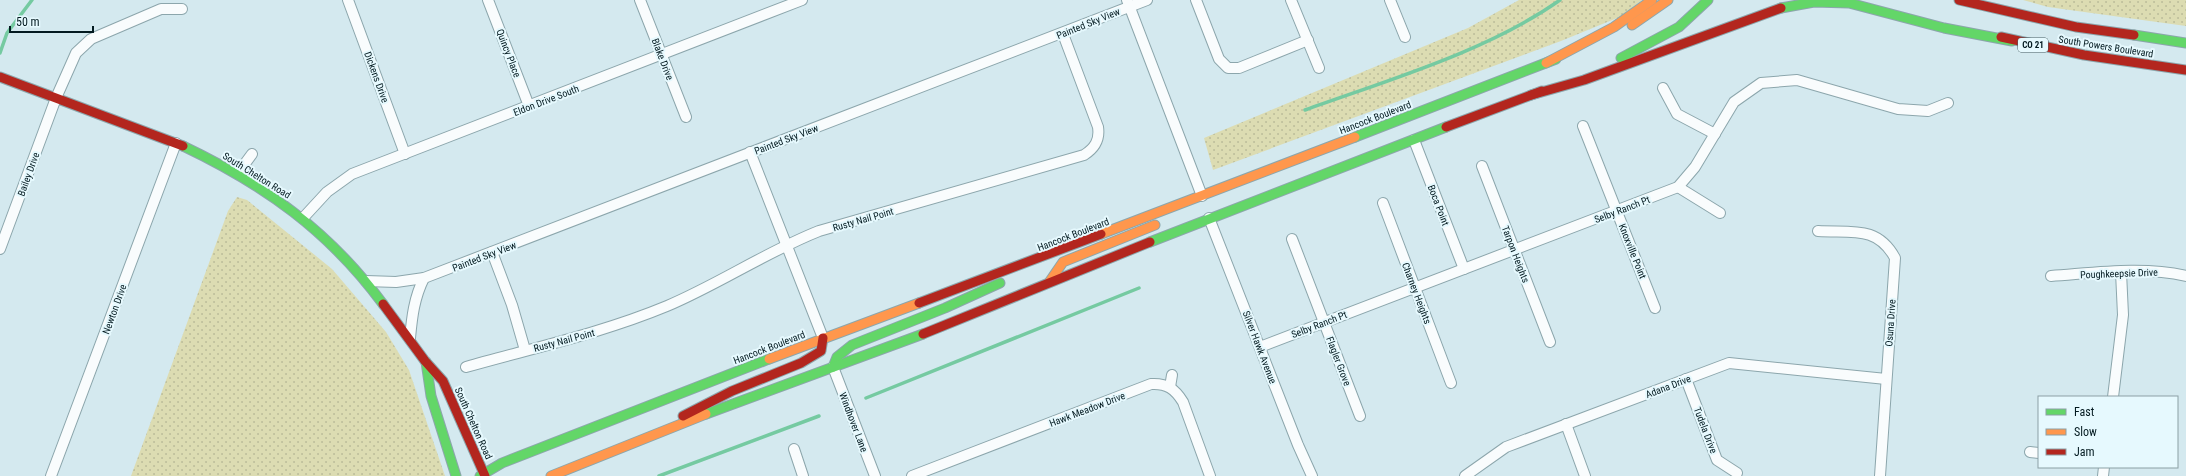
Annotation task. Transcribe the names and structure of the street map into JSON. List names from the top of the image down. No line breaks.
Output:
{"streets":{"main road":["CO 21","South Powers Boulevard","Hancock Boulevard","South Chelton Road"],"street":["Painted Sky View","Quincy Place","Blake Drive","Dickens Drive","Eldon Drive South","Bailey Drive","Boca Point","Selby Ranch Pt","Rusty Nail Point","Knoxville Point","Tarpon Heights","Poughkeepsie Drive","Charney Heights","Newton Drive","Osuna Drive","Silver Hawk Avenue","Flagler Grove","Adana Drive","Hawk Meadow Drive","Windhover Lane","Tudela Drive"]},"crossings":[["Painted Sky View","South Chelton Road"],["Painted Sky View","Rusty Nail Point"],["Painted Sky View","Silver Hawk Avenue"],["Quincy Place","Eldon Drive South"],["Blake Drive","Eldon Drive South"],["Dickens Drive","Eldon Drive South"],["Eldon Drive South","South Chelton Road"],["Hancock Boulevard","South Chelton Road"],["Hancock Boulevard","Boca Point"],["Hancock Boulevard","Silver Hawk Avenue"],["Hancock Boulevard","Windhover Lane"],["Bailey Drive","South Chelton Road"],["South Chelton Road","Newton Drive"],["Boca Point","Selby Ranch Pt"],["Selby Ranch Pt","Knoxville Point"],["Selby Ranch Pt","Tarpon Heights"],["Selby Ranch Pt","Charney Heights"],["Selby Ranch Pt","Silver Hawk Avenue"],["Selby Ranch Pt","Flagler Grove"],["Osuna Drive","Adana Drive"],["Adana Drive","Tudela Drive"]],"legend":["Fast","Slow","Jam"],"scale_bar":"50 m"}
